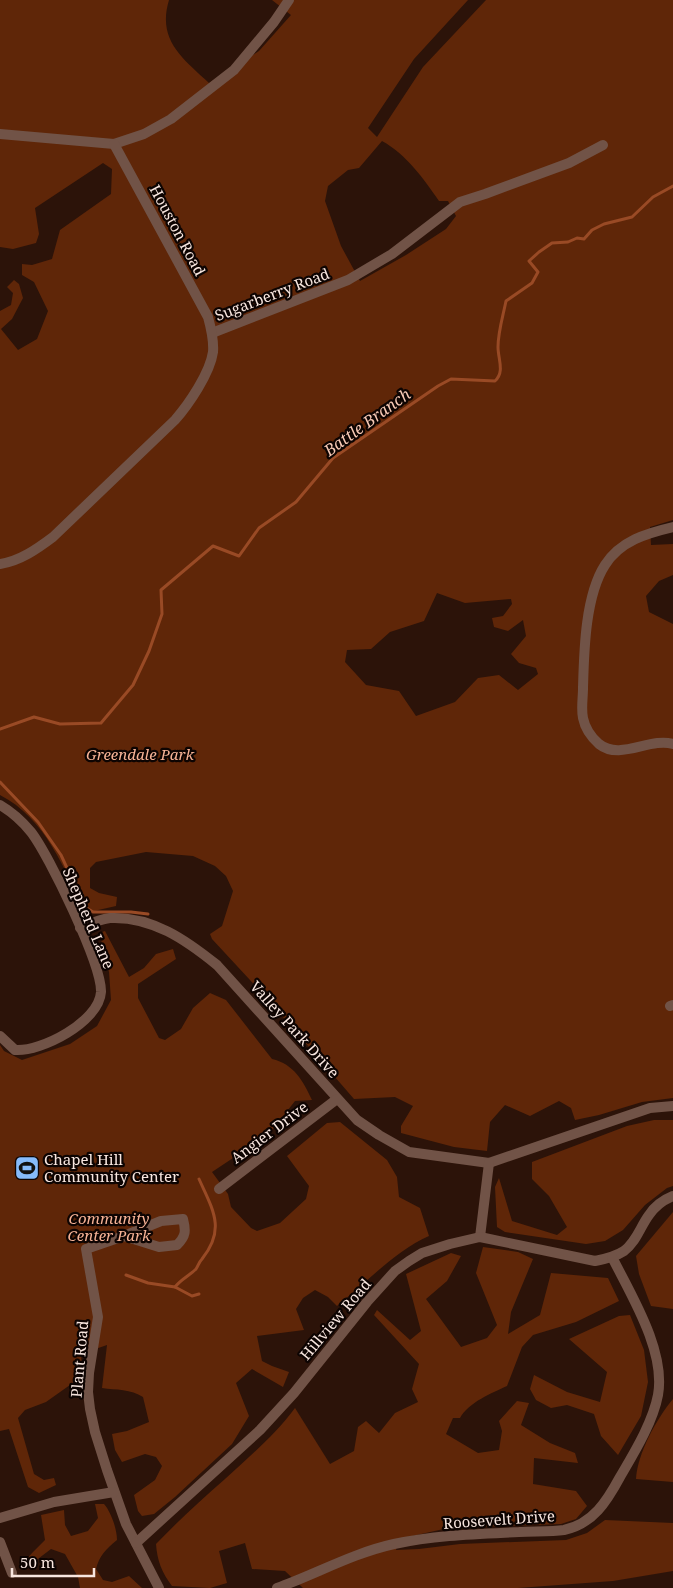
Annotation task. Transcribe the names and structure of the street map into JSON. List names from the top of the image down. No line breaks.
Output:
{"streets":{"street":["Houston Road","Sugarberry Road","Shepherd Lane","Valley Park Drive","Angier Drive","Hillview Road","Plant Road","Roosevelt Drive"]},"crossings":[["Houston Road","Sugarberry Road"],["Shepherd Lane","Valley Park Drive"],["Valley Park Drive","Angier Drive"],["Hillview Road","Plant Road"],["Hillview Road","Roosevelt Drive"]],"water":["Battle Branch"],"parks":["Greendale Park","Community Center Park"],"places":{"sports":["Chapel Hill Community Center"]},"scale_bar":"50 m"}
